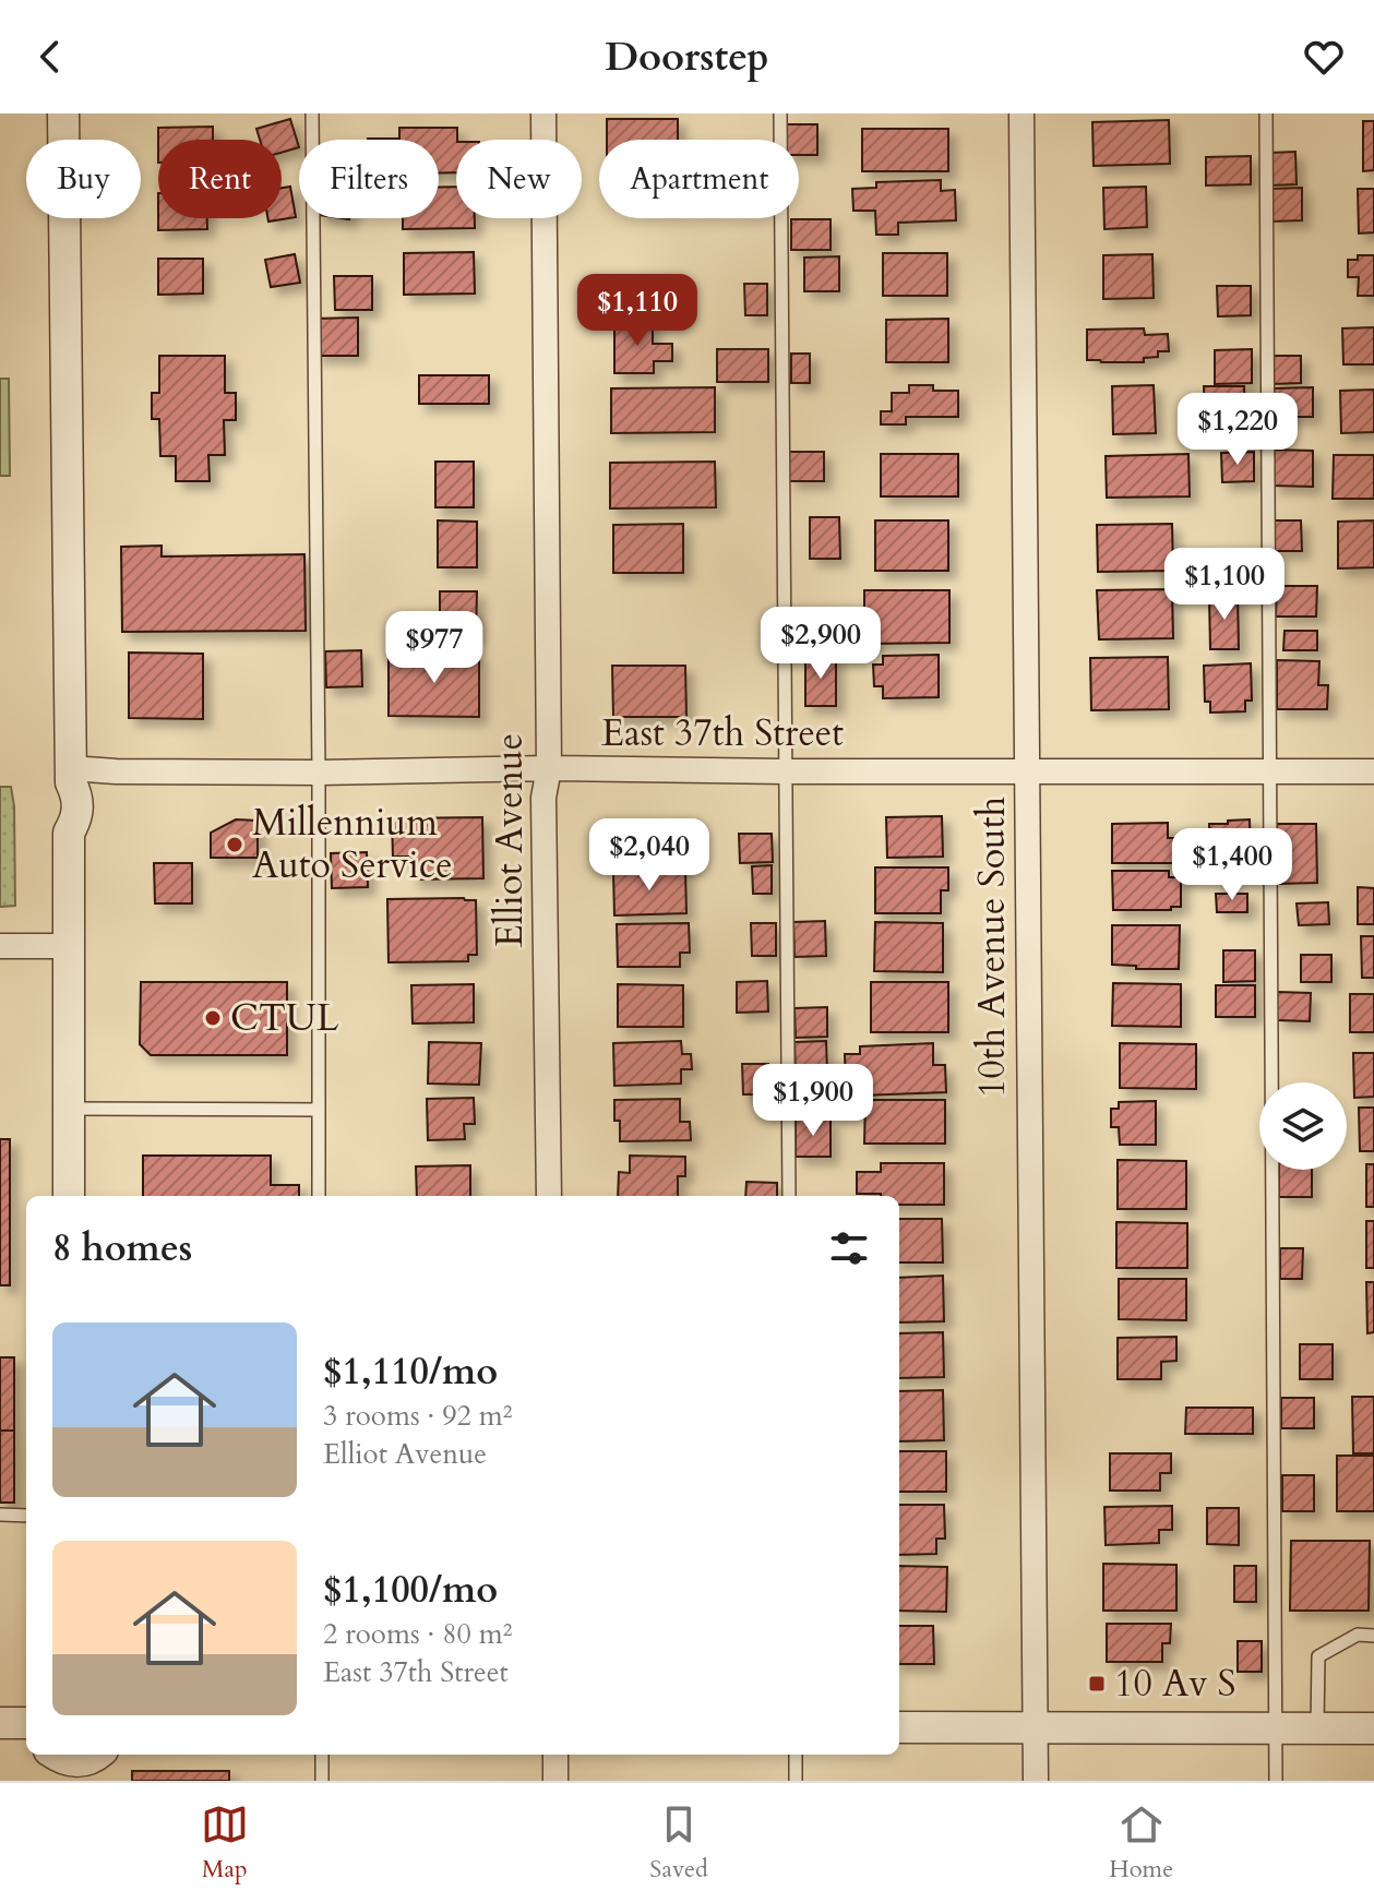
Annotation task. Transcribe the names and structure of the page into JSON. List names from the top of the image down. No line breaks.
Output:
{"streets":{"street":["East 37th Street","Elliot Avenue","10th Avenue South"]},"crossings":[["East 37th Street","Elliot Avenue"],["East 37th Street","10th Avenue South"]],"places":{"other":["Millennium Auto Service","CTUL"],"transit":["10 Av S"]},"page":{"header":"Doorstep","chip":["Buy","Rent","Filters","New","Apartment"],"price":["$1,110","$1,220","$1,100","$2,900","$977","$2,040","$1,400","$1,900"],"heading":"8 homes","list":[{"name":"$1,110/mo","note":"3 rooms · 92 m² · Elliot Avenue"},{"name":"$1,100/mo","note":"2 rooms · 80 m² · East 37th Street"}],"tabs":["Map","Saved","Home"]}}
